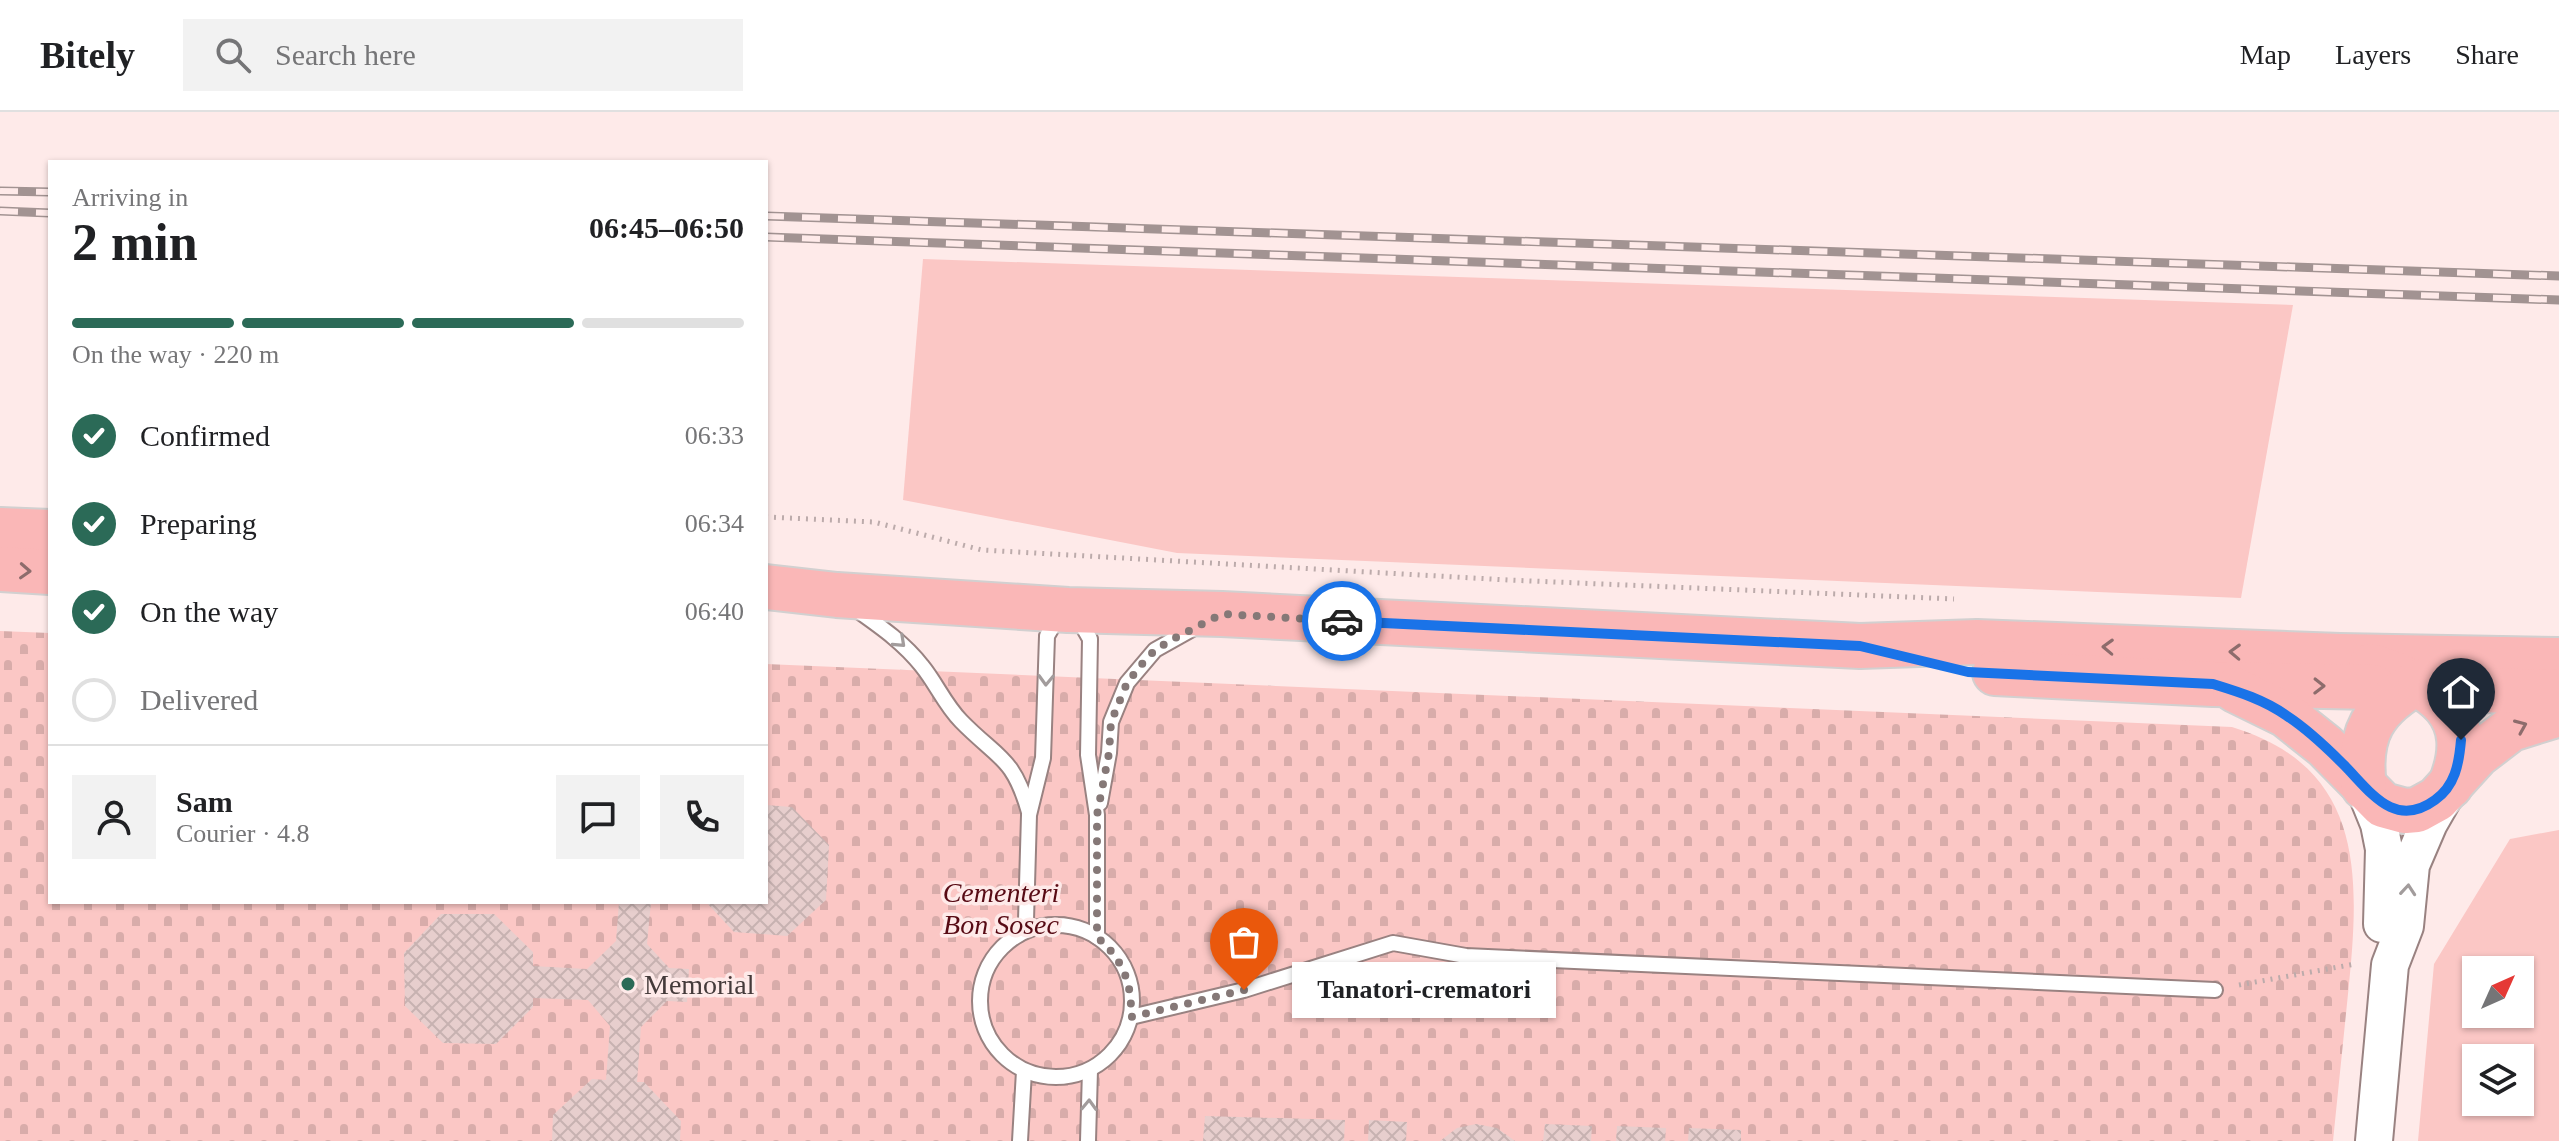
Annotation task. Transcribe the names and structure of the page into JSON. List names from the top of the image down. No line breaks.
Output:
{"parks":["Cementeri Bon Sosec"],"places":["Memorial","Tanatori-crematori"],"north":"top right","page":{"header":"Bitely","search":"Search here","nav":["Map","Layers","Share"],"heading":["2 min","Arriving in","06:45–06:50"],"panel":["Sam","Courier · 4.8"],"bar":"On the way · 220 m","list":[["Confirmed","06:33"],["Preparing","06:34"],["On the way","06:40"],"Delivered"],"bubble":"Tanatori-crematori"}}
